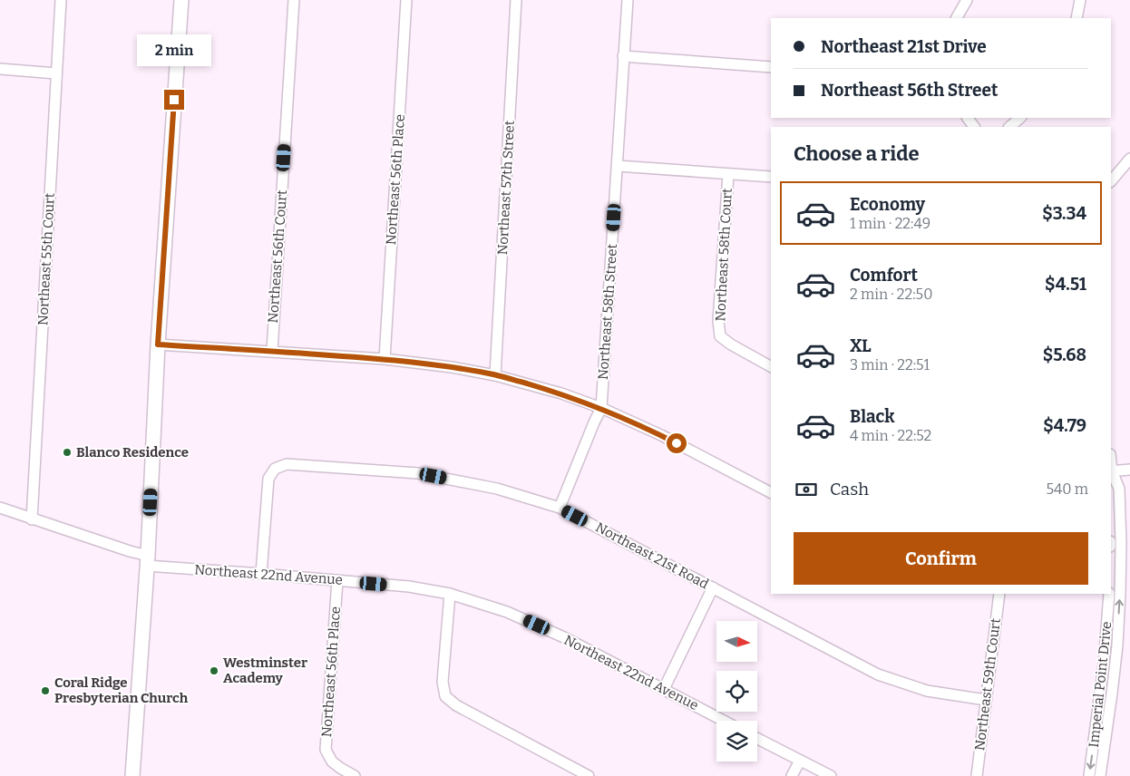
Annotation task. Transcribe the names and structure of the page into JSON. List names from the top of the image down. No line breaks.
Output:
{"streets":{"street":["Northeast 56th Place","Northeast 57th Street","Northeast 58th Court","Northeast 56th Court","Northeast 55th Court","Northeast 58th Street","Northeast 21st Road","Northeast 22nd Avenue","Northeast 59th Court","Imperial Point Drive"]},"crossings":[["Northeast 56th Place","Northeast 22nd Avenue"],["Northeast 55th Court","Northeast 22nd Avenue"],["Northeast 58th Street","Northeast 21st Road"],["Northeast 21st Road","Northeast 22nd Avenue"],["Northeast 21st Road","Northeast 59th Court"]],"places":["Blanco Residence","Westminster Academy","Coral Ridge Presbyterian Church"],"north":"right","page":{"banner":["Northeast 21st Drive","Northeast 56th Street"],"bubble":"2 min","heading":"Choose a ride","list":[{"name":"Economy","note":"1 min · 22:49","value":"$3.34"},{"name":"Comfort","note":"2 min · 22:50","value":"$4.51"},{"name":"XL","note":"3 min · 22:51","value":"$5.68"},{"name":"Black","note":"4 min · 22:52","value":"$4.79"}],"pay":["Cash","540 m"],"buttons":"Confirm"}}
